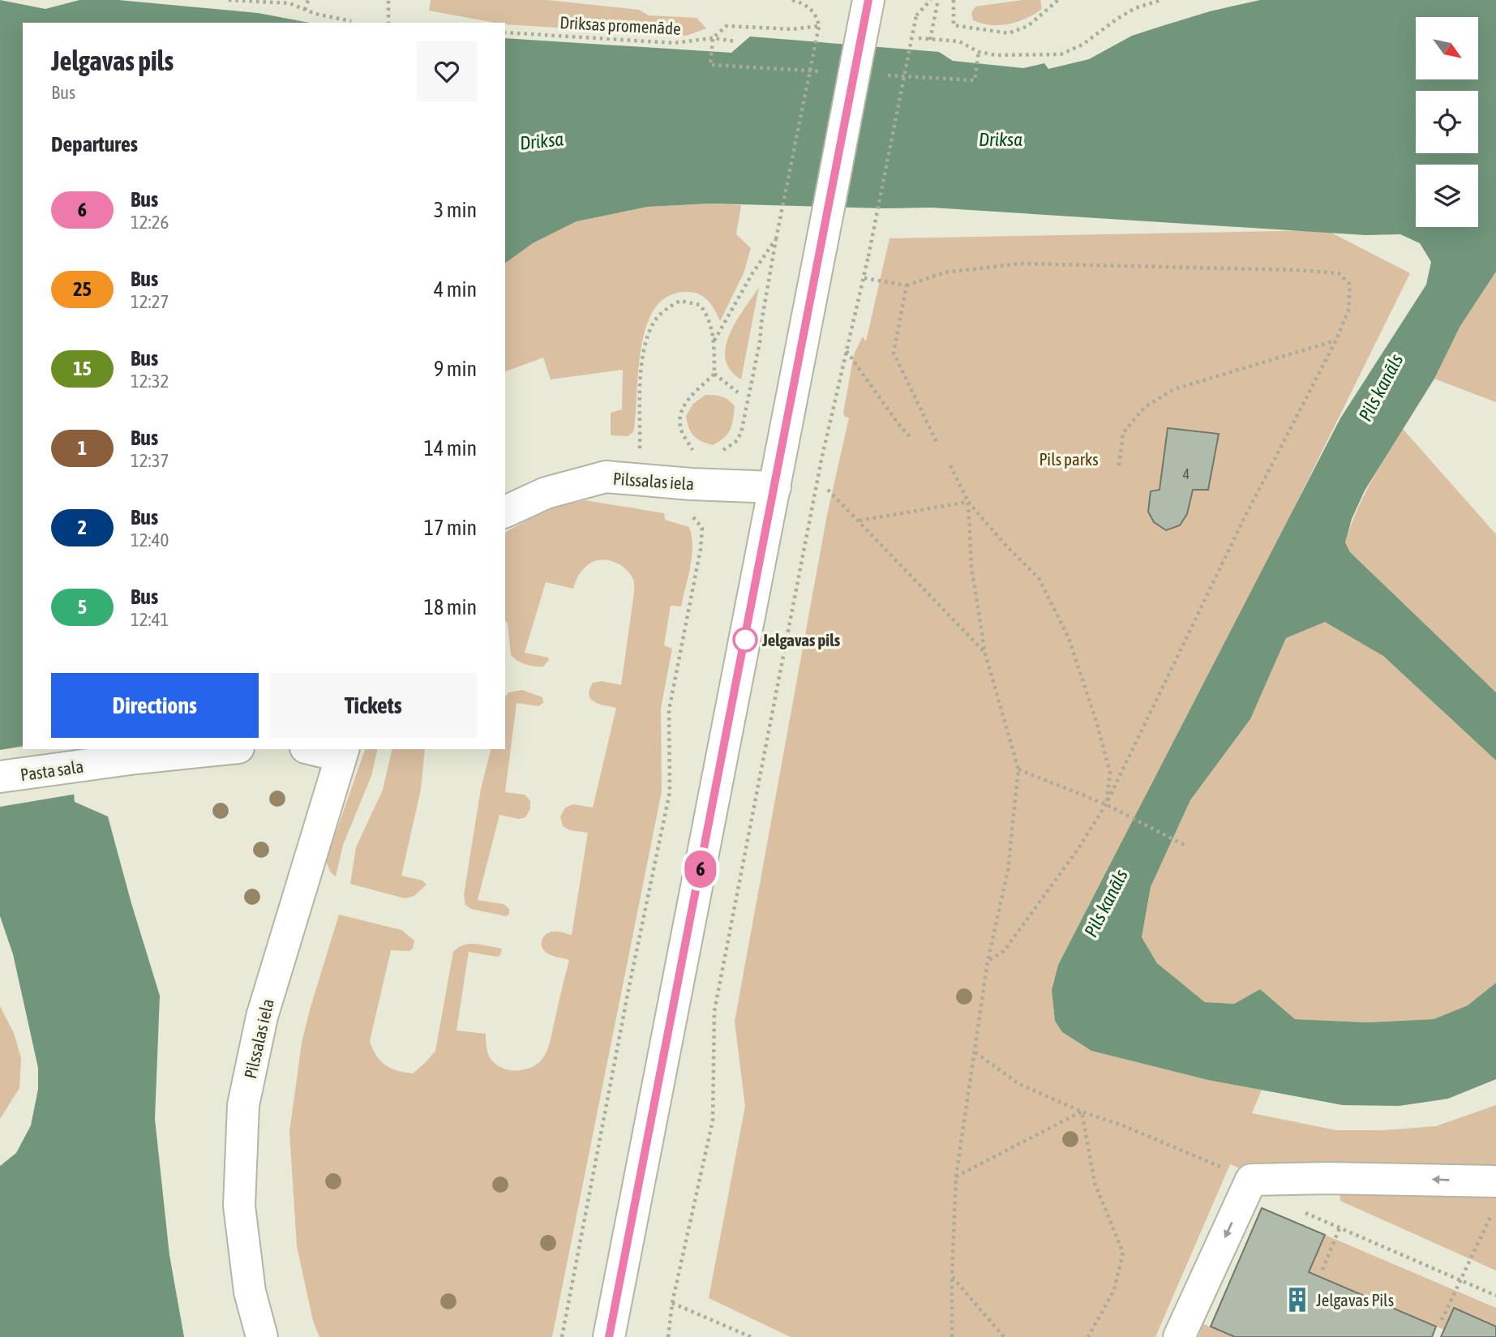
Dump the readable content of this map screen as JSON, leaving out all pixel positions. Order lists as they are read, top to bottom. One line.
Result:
{"streets":{"main road":["Pilssalas iela","Pasta sala"],"path":["Driksas promenāde"]},"water":["Driksa","Pils kanāls"],"parks":["Pils parks"],"places":{"other":["Jelgavas pils"],"building":["Jelgavas Pils"]},"lines":["bus line 6"],"house_numbers":["4"],"north":"bottom right","page":{"on_map":"6","heading":[["Jelgavas pils","Bus"],"Departures"],"list":[{"mark":"6","name":"Bus","note":"12:26","value":"3 min"},{"mark":"25","name":"Bus","note":"12:27","value":"4 min"},{"mark":"15","name":"Bus","note":"12:32","value":"9 min"},{"mark":"1","name":"Bus","note":"12:37","value":"14 min"},{"mark":"2","name":"Bus","note":"12:40","value":"17 min"},{"mark":"5","name":"Bus","note":"12:41","value":"18 min"}],"buttons":["Directions","Tickets"]}}
